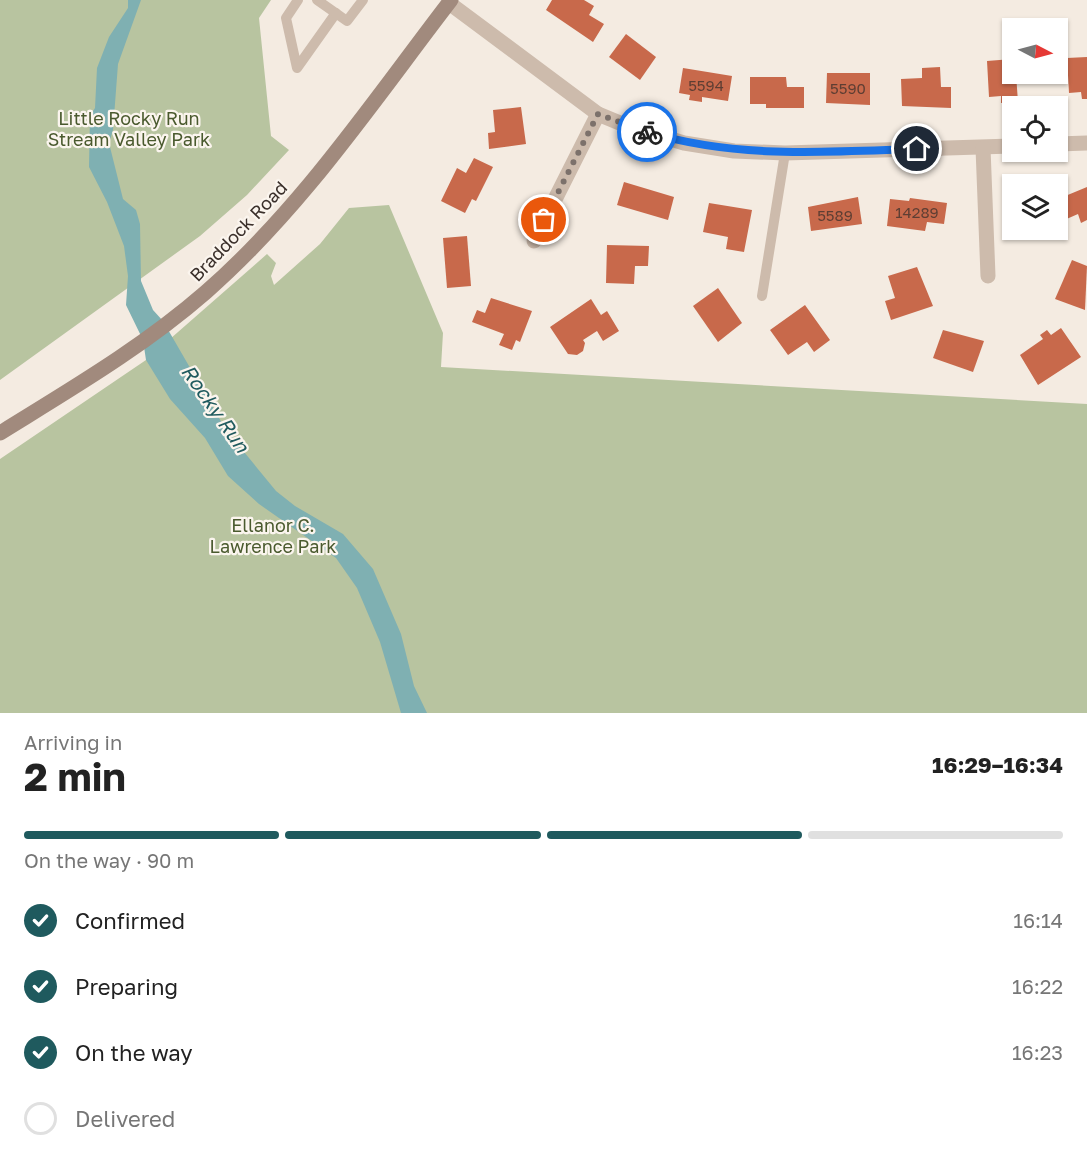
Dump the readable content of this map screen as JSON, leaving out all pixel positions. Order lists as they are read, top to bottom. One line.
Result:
{"streets":{"main road":["Braddock Road"]},"water":["Rocky Run"],"parks":["Little Rocky Run Stream Valley Park","Ellanor C. Lawrence Park"],"house_numbers":["5594","5590","14289","5589"],"north":"right","page":{"heading":["2 min","Arriving in","16:29–16:34"],"bar":"On the way · 90 m","list":[["Confirmed","16:14"],["Preparing","16:22"],["On the way","16:23"],"Delivered"]}}
